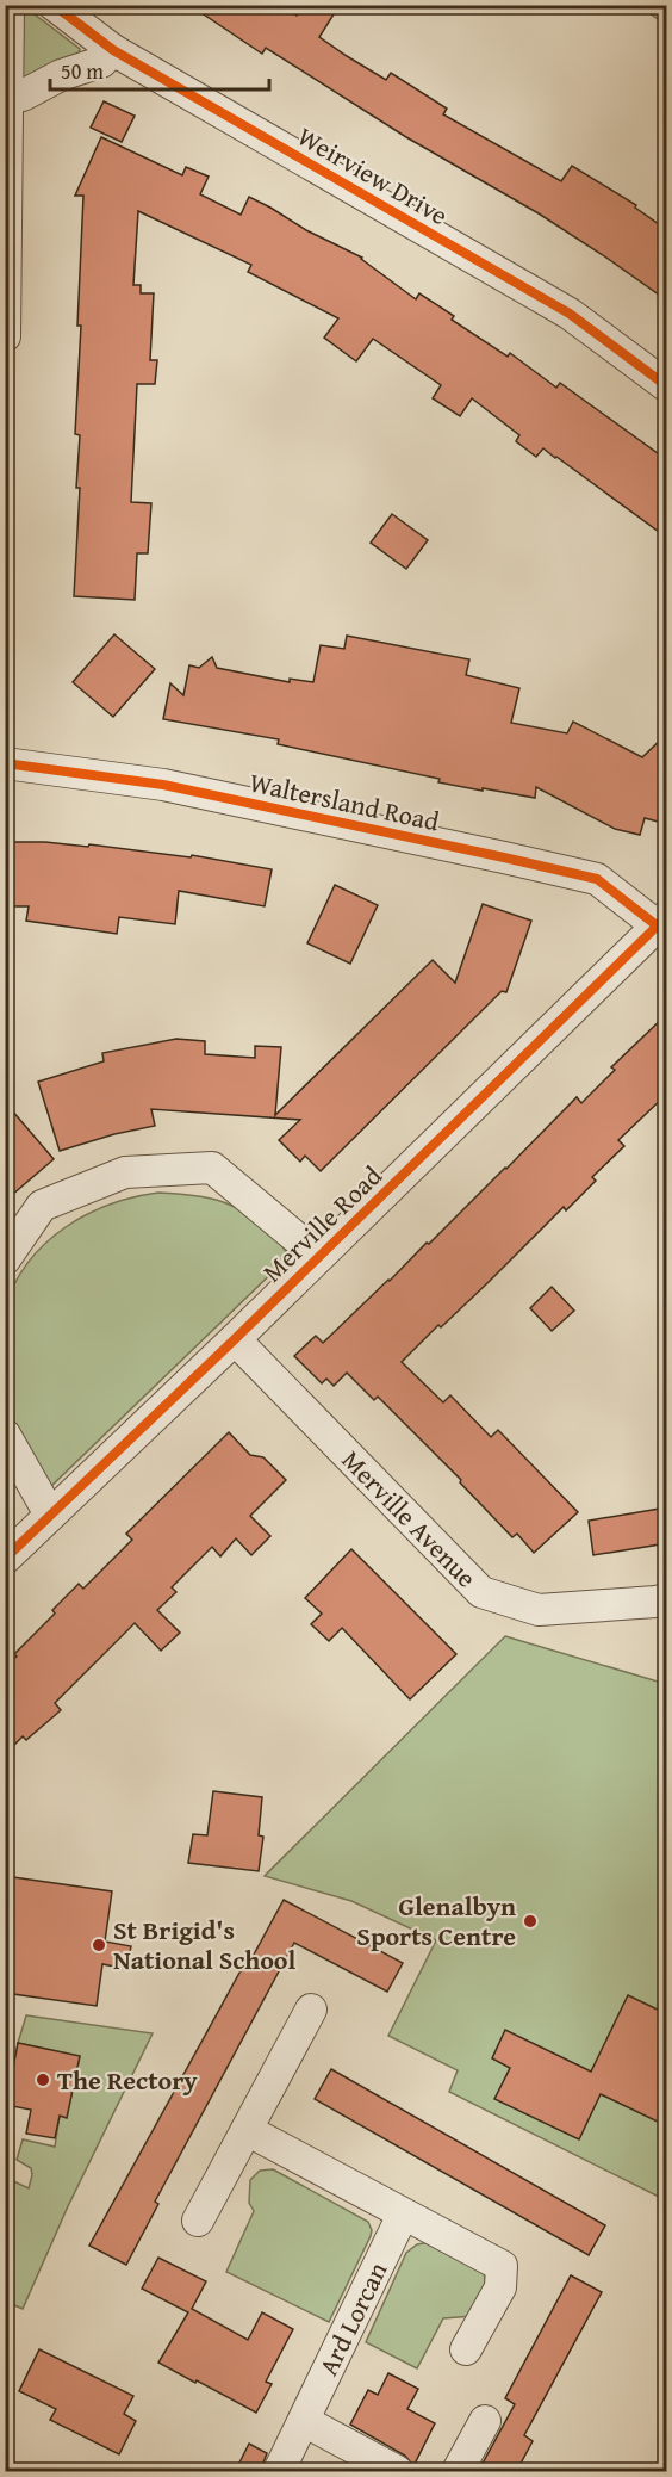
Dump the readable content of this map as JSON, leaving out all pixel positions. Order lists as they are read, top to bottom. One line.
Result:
{"streets":{"street":["Weirview Drive","Waltersland Road","Merville Road","Merville Avenue","Ard Lorcan"]},"crossings":[["Waltersland Road","Merville Road"],["Merville Road","Merville Avenue"]],"places":["Glenalbyn Sports Centre","St Brigid's National School","The Rectory"],"scale_bar":"50 m"}
